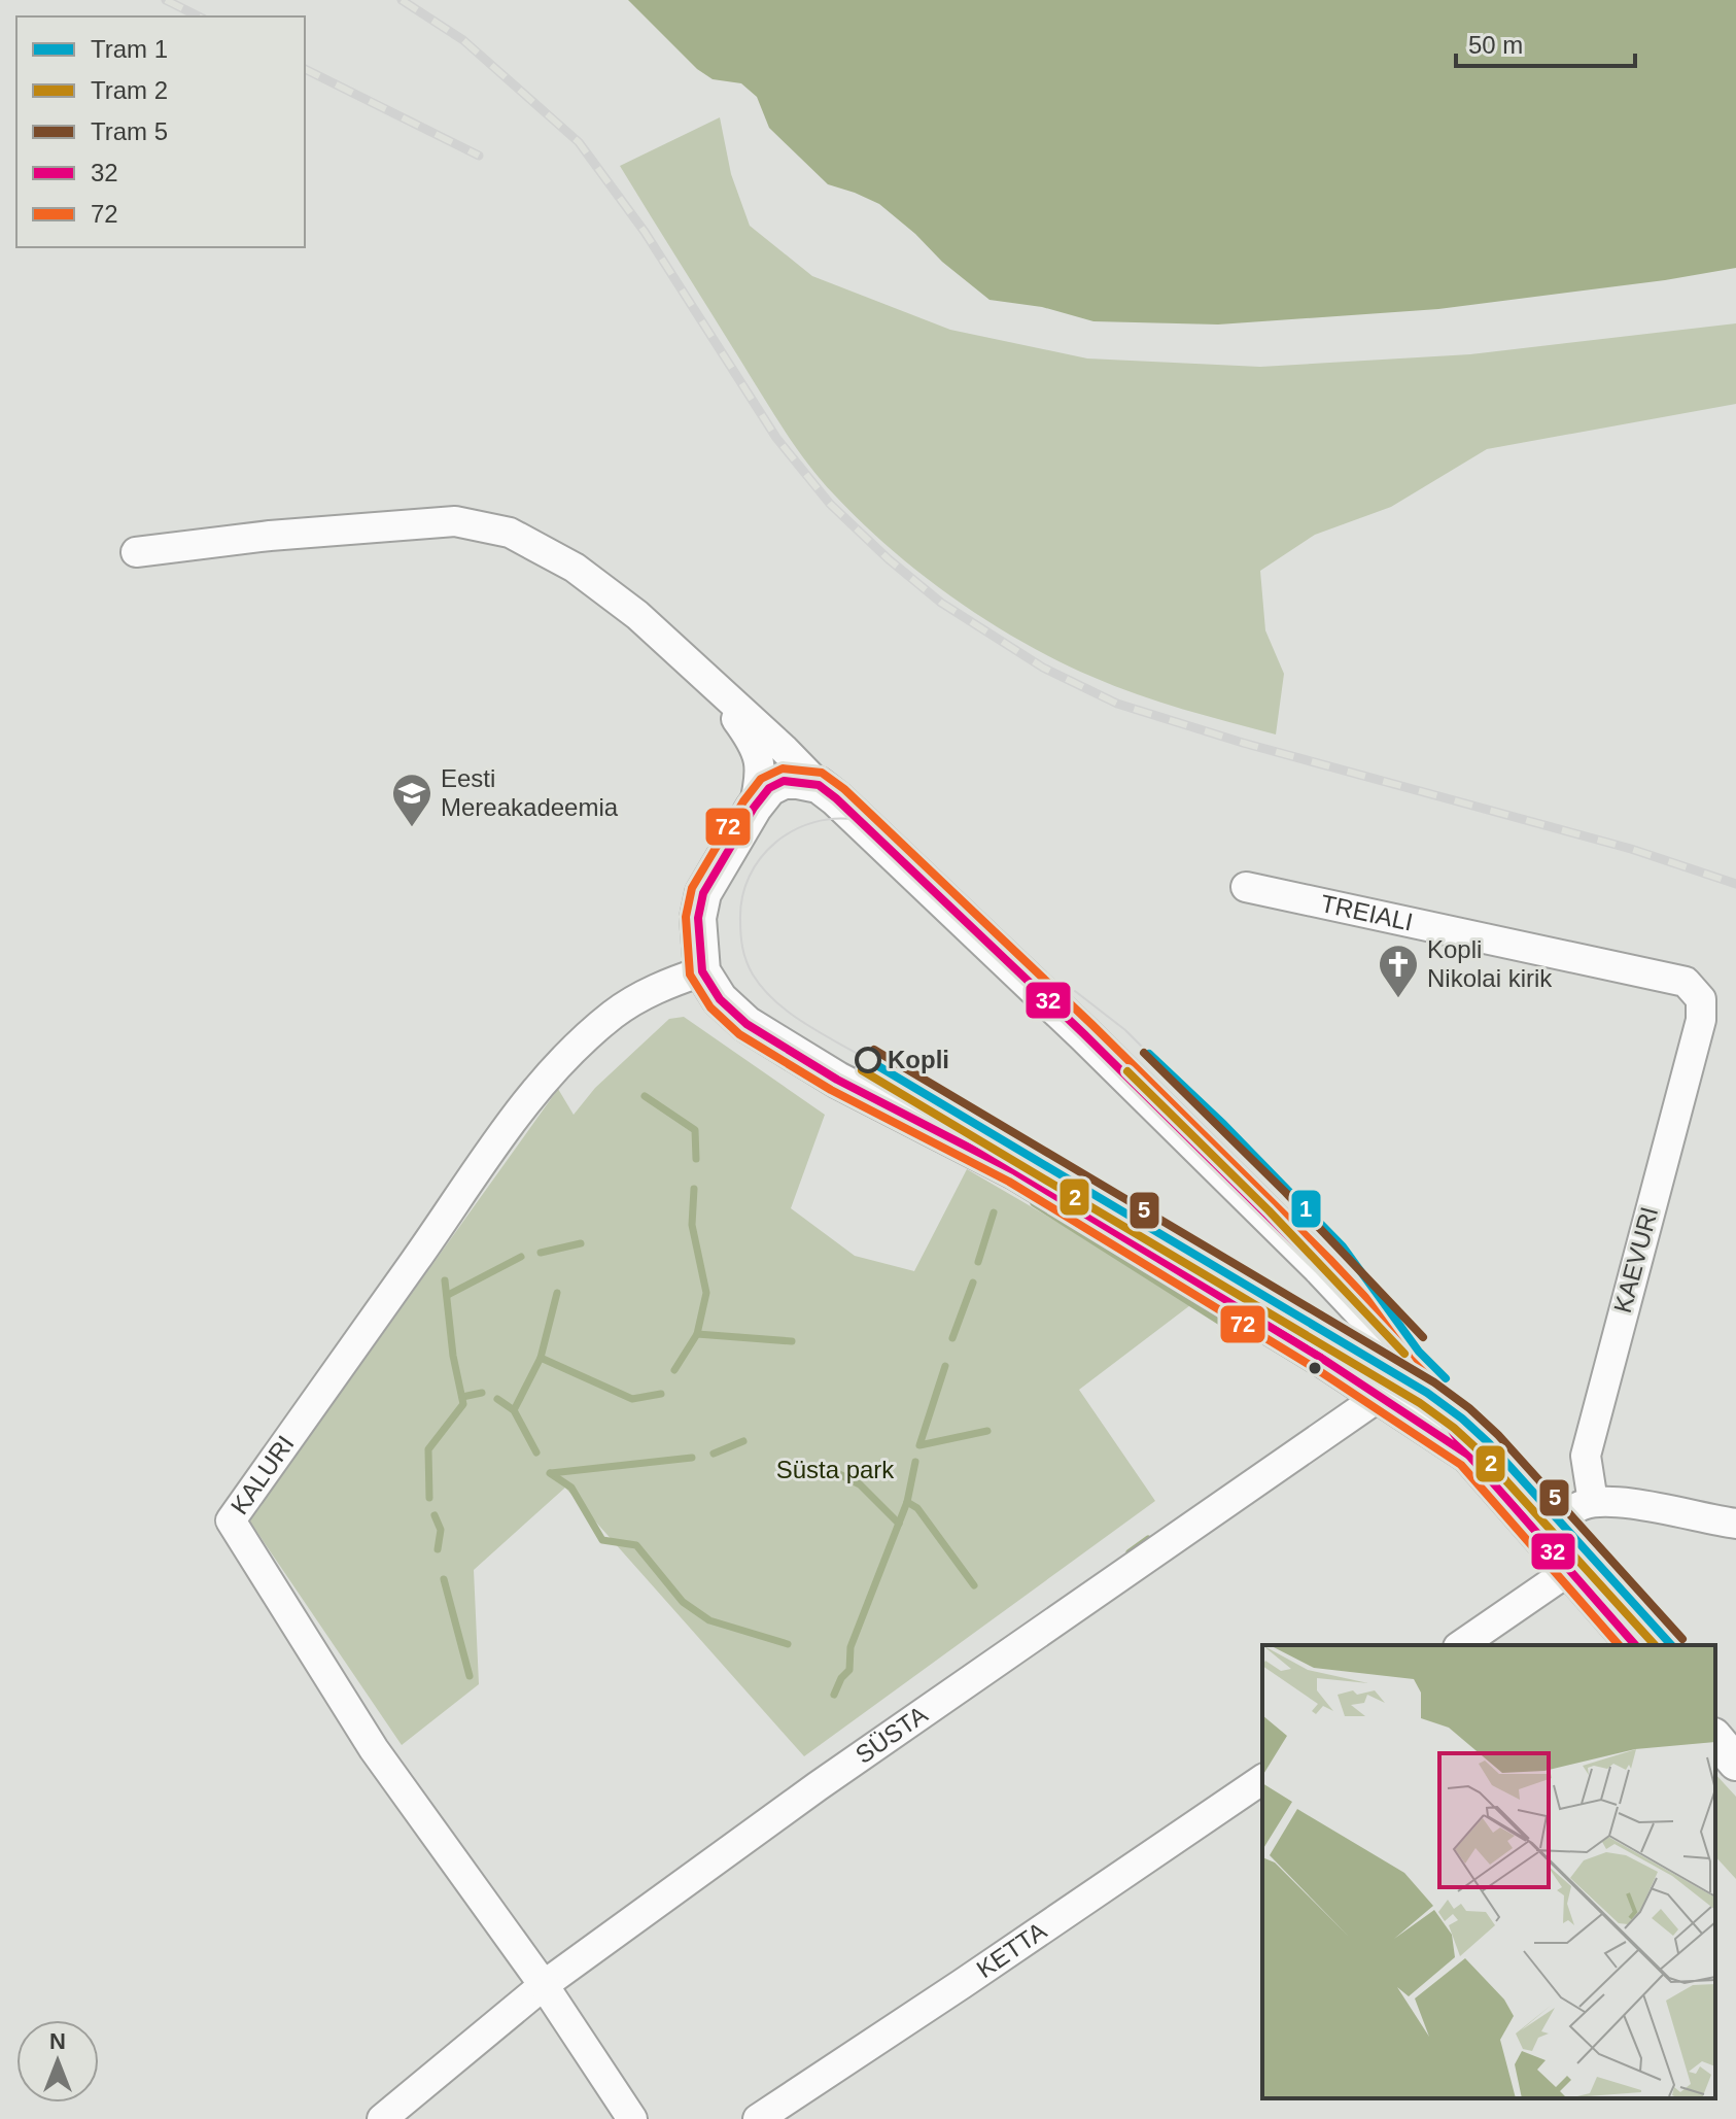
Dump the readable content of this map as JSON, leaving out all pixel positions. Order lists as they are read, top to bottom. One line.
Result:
{"streets":{"street":["TREIALI","KAEVURI","KALURI","SÜSTA","KETTA"]},"crossings":[["TREIALI","KAEVURI"],["KALURI","SÜSTA"]],"parks":["Süsta park"],"places":{"school or university":["Eesti Mereakadeemia"],"church":["Kopli Nikolai kirik"],"other":["Kopli"]},"lines":["transit line 72","transit line 32","tram line 5","tram line 1","tram line 2"],"legend":["Tram 1","Tram 2","Tram 5","32","72"],"scale_bar":"50 m","north":"top"}
